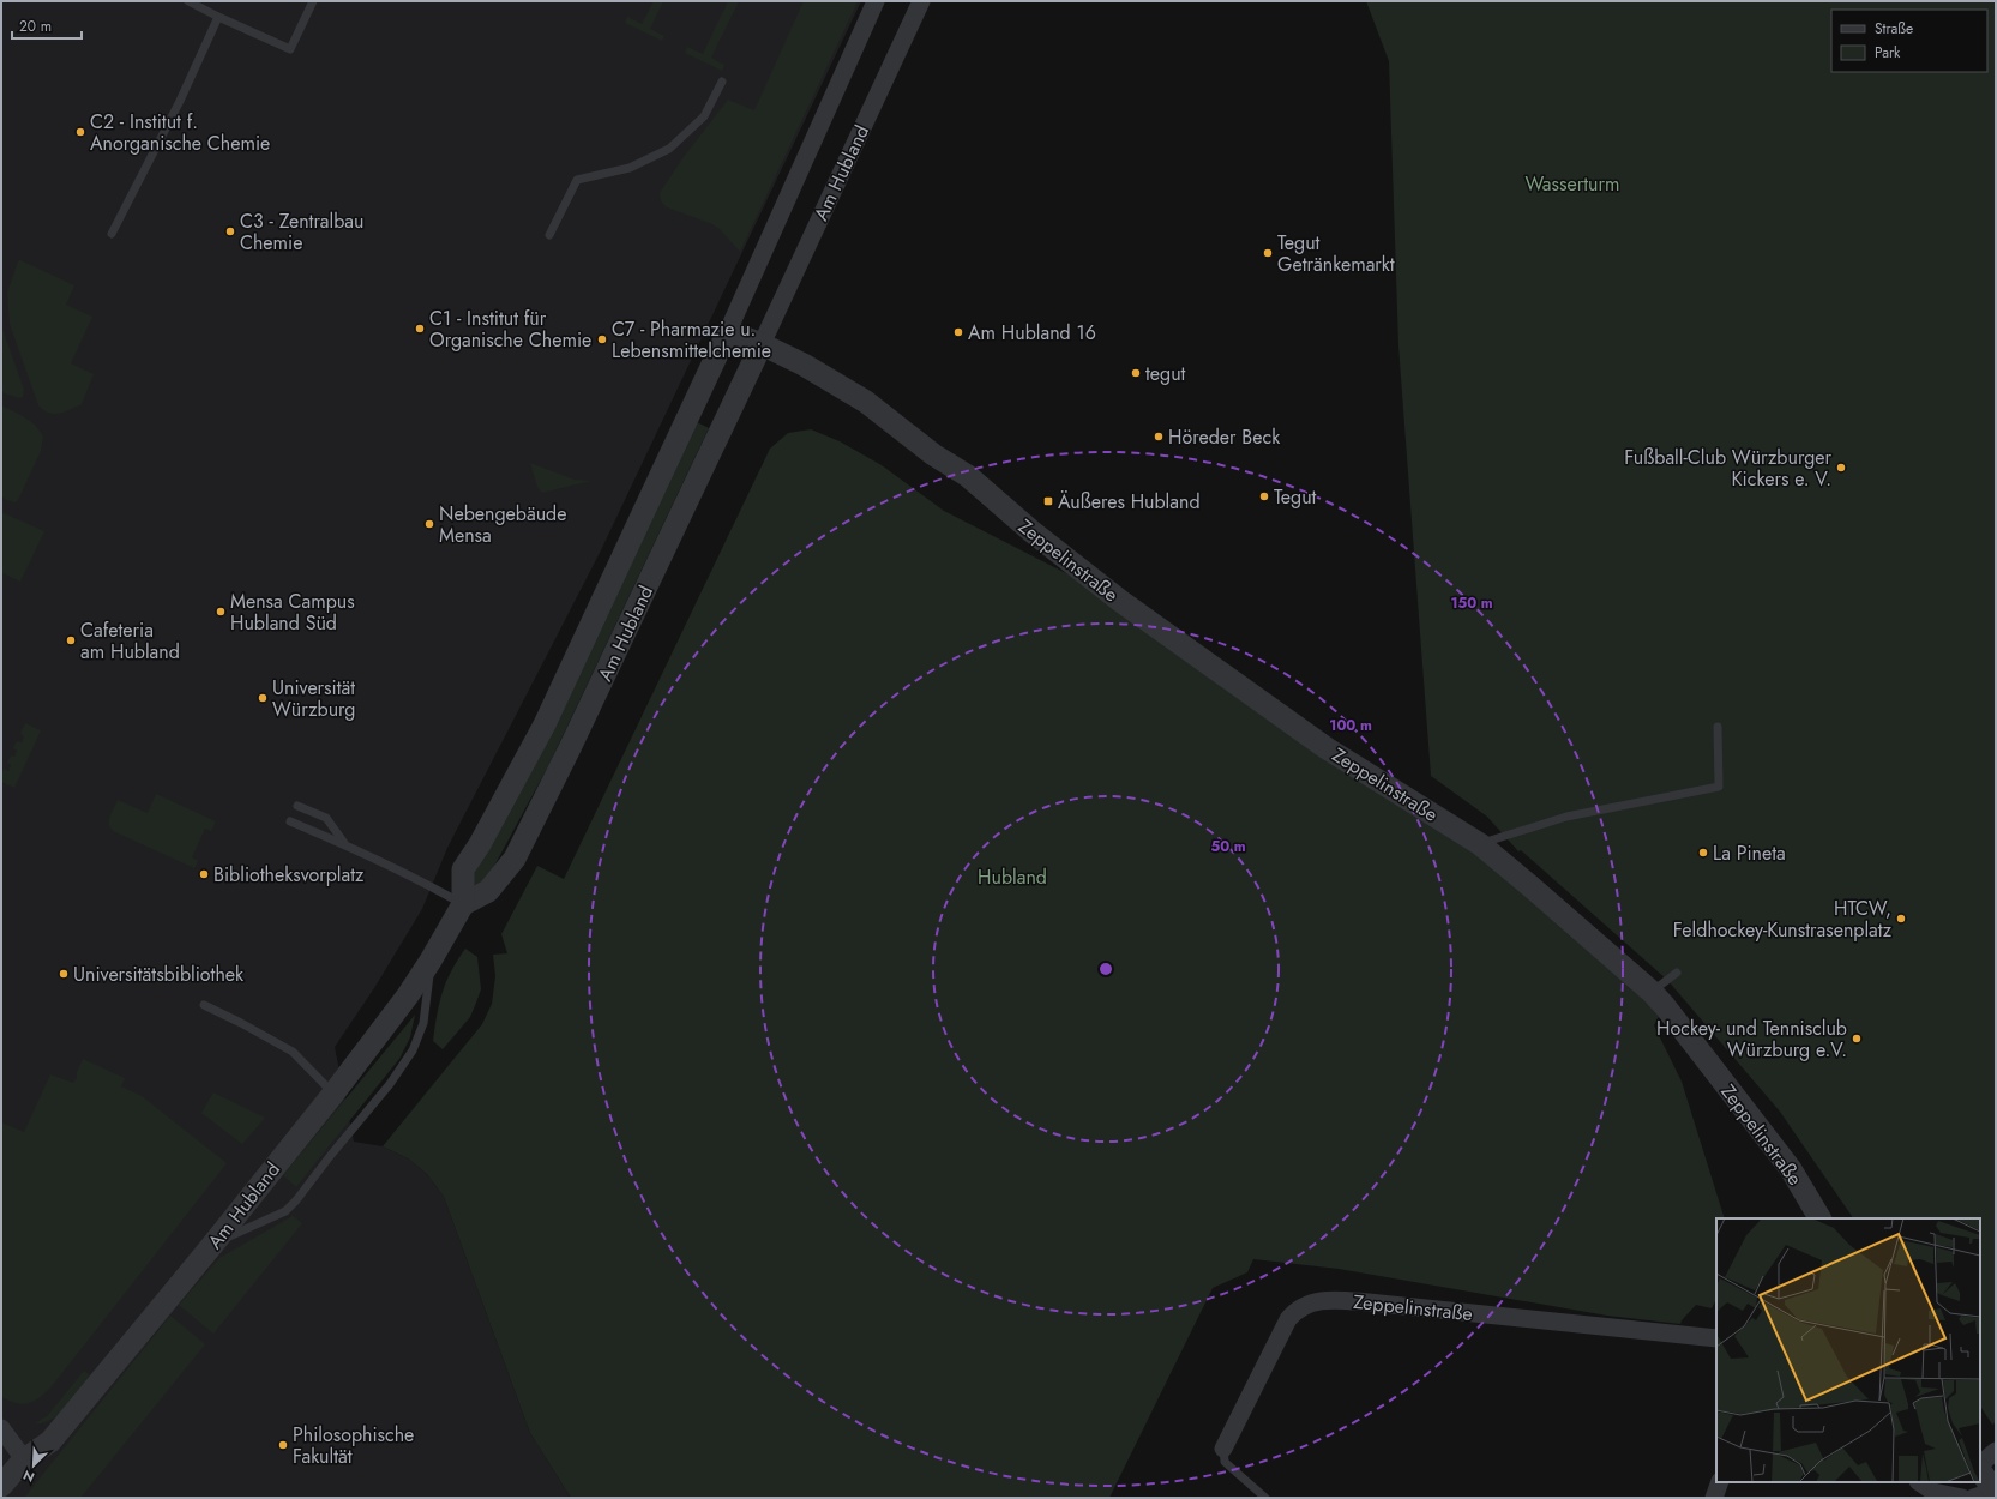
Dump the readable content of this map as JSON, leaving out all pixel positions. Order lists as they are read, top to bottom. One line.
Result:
{"streets":{"street":["Am Hubland","Zeppelinstraße"]},"crossings":[["Am Hubland","Zeppelinstraße"]],"parks":["Wasserturm","Hubland"],"places":{"other":["C2 - Institut f. Anorganische Chemie","C3 - Zentralbau Chemie","Tegut Getränkemarkt","C1 - Institut für Organische Chemie","Am Hubland 16","C7 - Pharmazie u. Lebensmittelchemie","tegut","Höreder Beck","Fußball-Club Würzburger Kickers e. V.","Tegut","Nebengebäude Mensa","Mensa Campus Hubland Süd","Cafeteria am Hubland","Universität Würzburg","La Pineta","Bibliotheksvorplatz","HTCW, Feldhockey-Kunstrasenplatz","Universitätsbibliothek","Hockey- und Tennisclub Würzburg e.V.","Philosophische Fakultät"],"transit":["Äußeres Hubland"]},"legend":["Straße","Park"],"scale_bar":"20 m","north":"bottom left","rings":["150 m","100 m","50 m"]}
